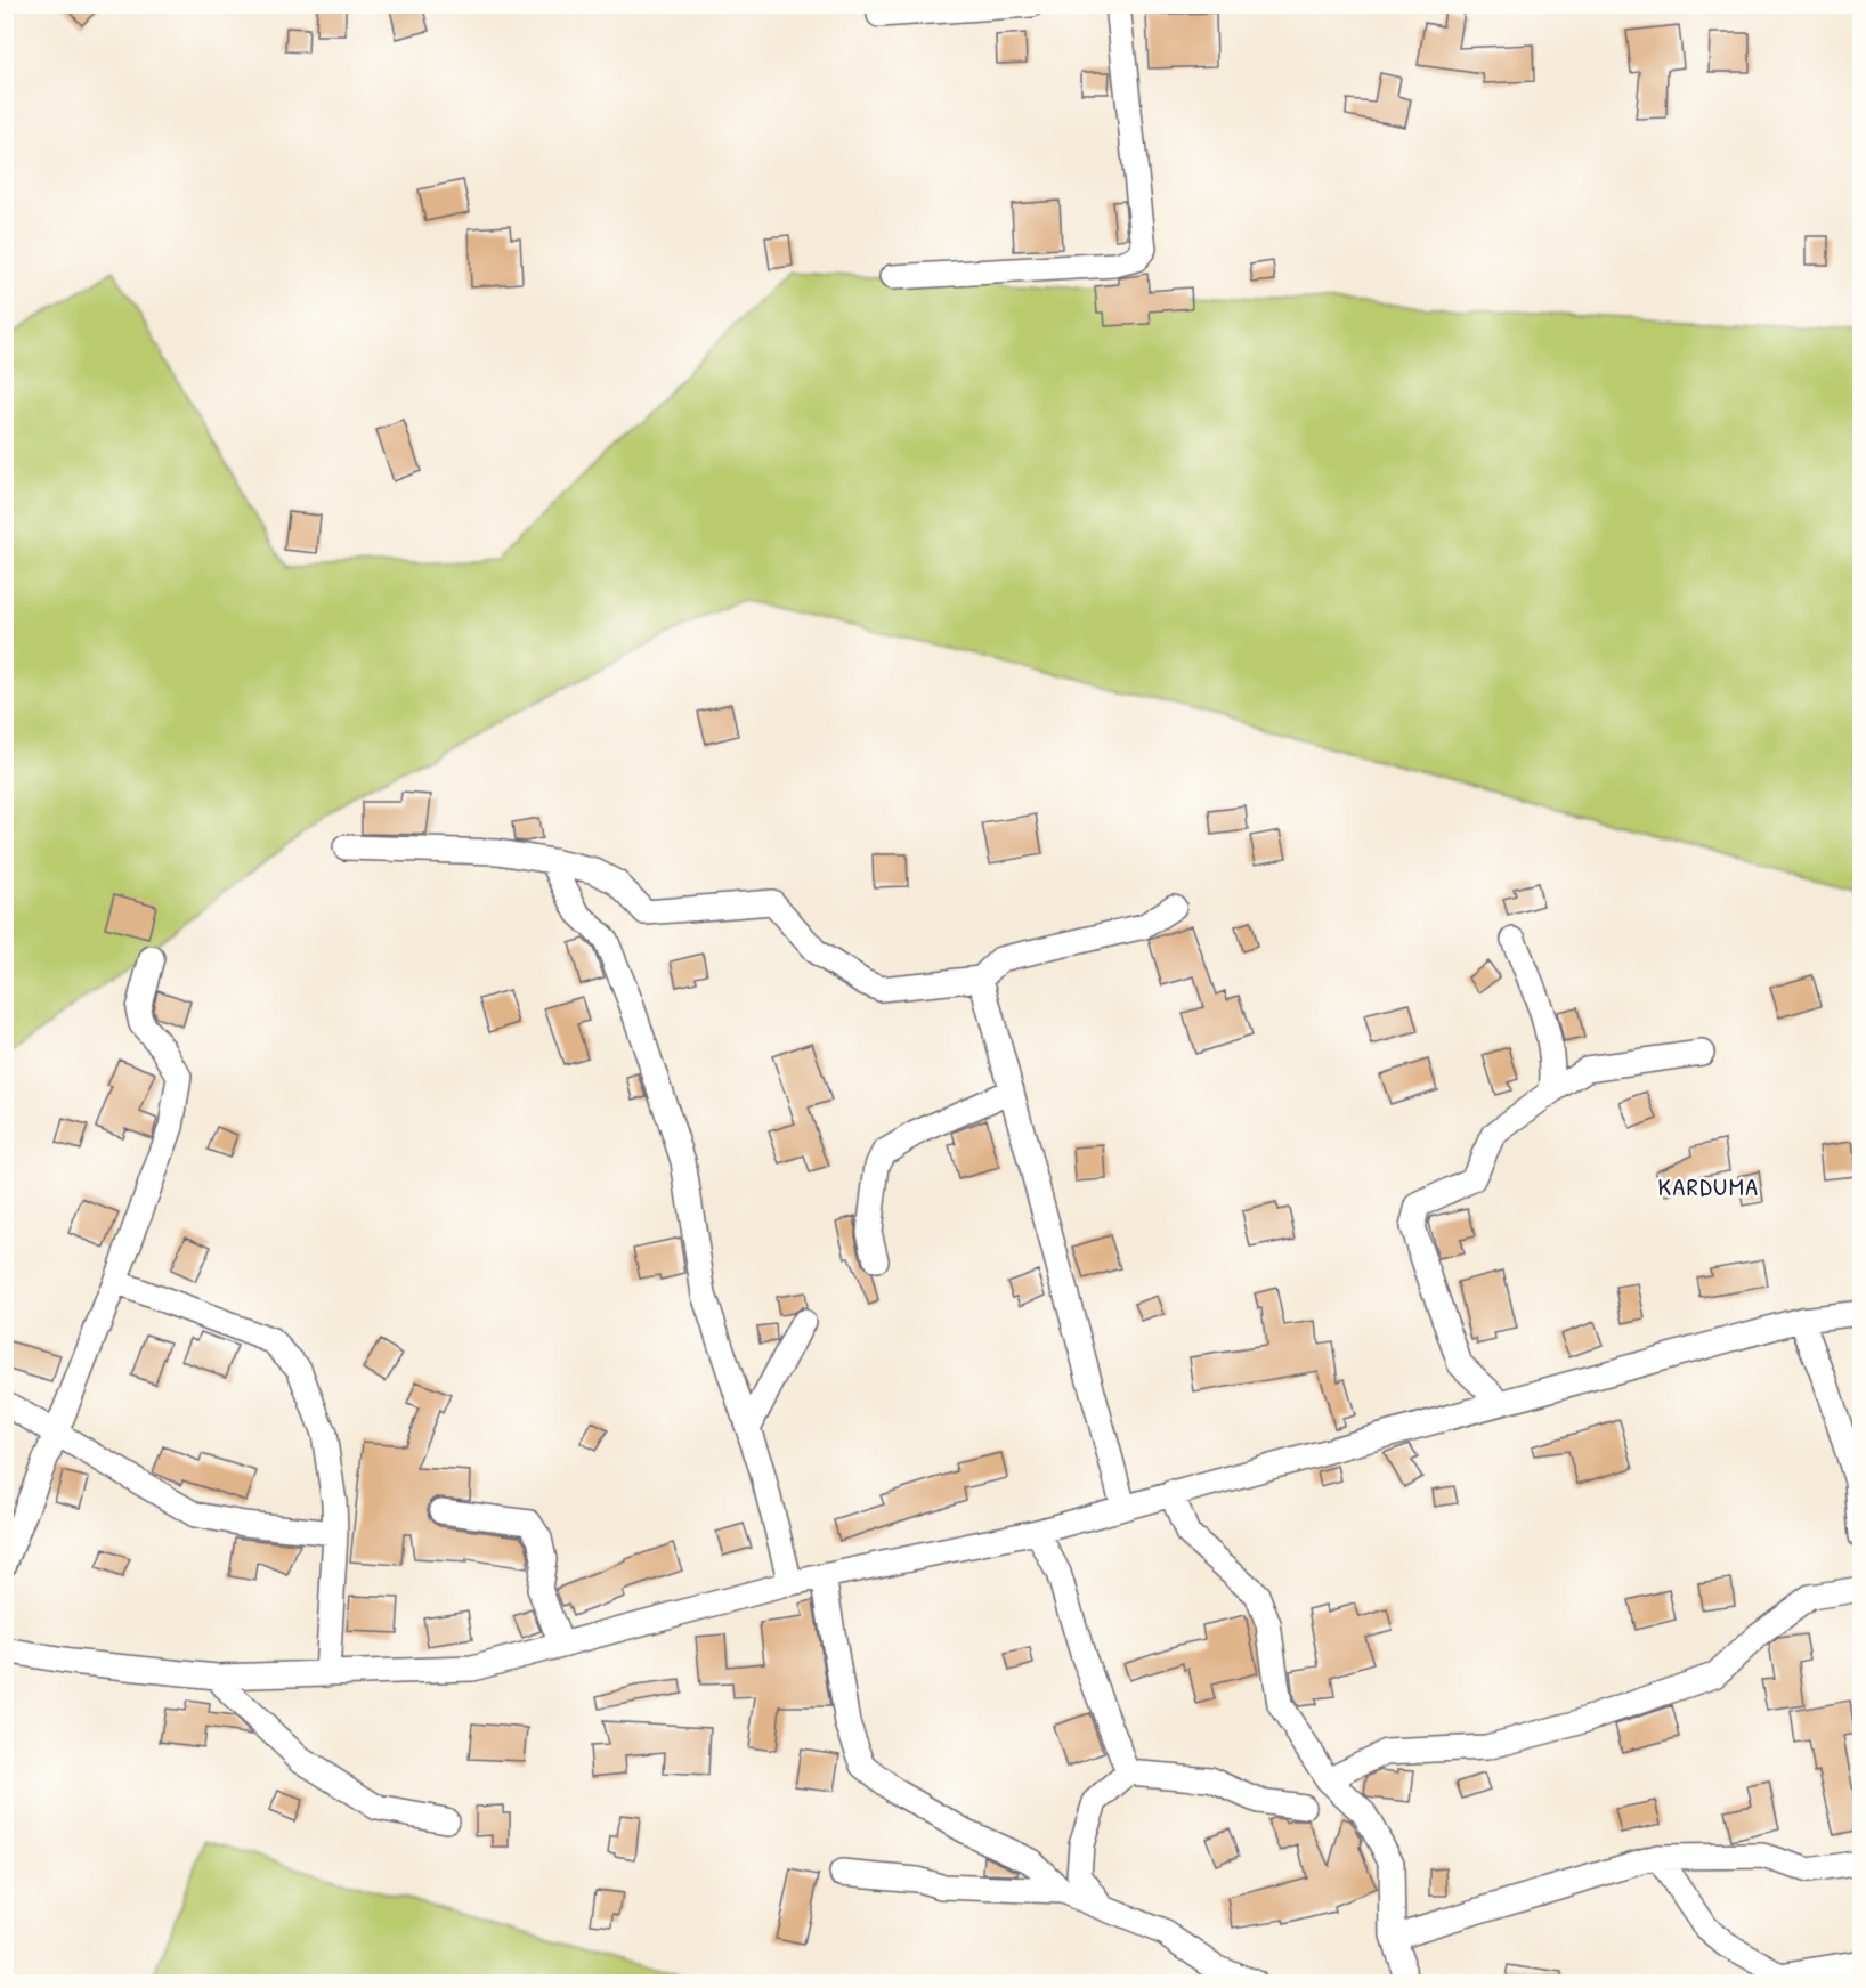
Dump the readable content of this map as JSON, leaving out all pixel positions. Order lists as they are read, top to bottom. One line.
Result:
{"districts":["KARDUMA"]}
